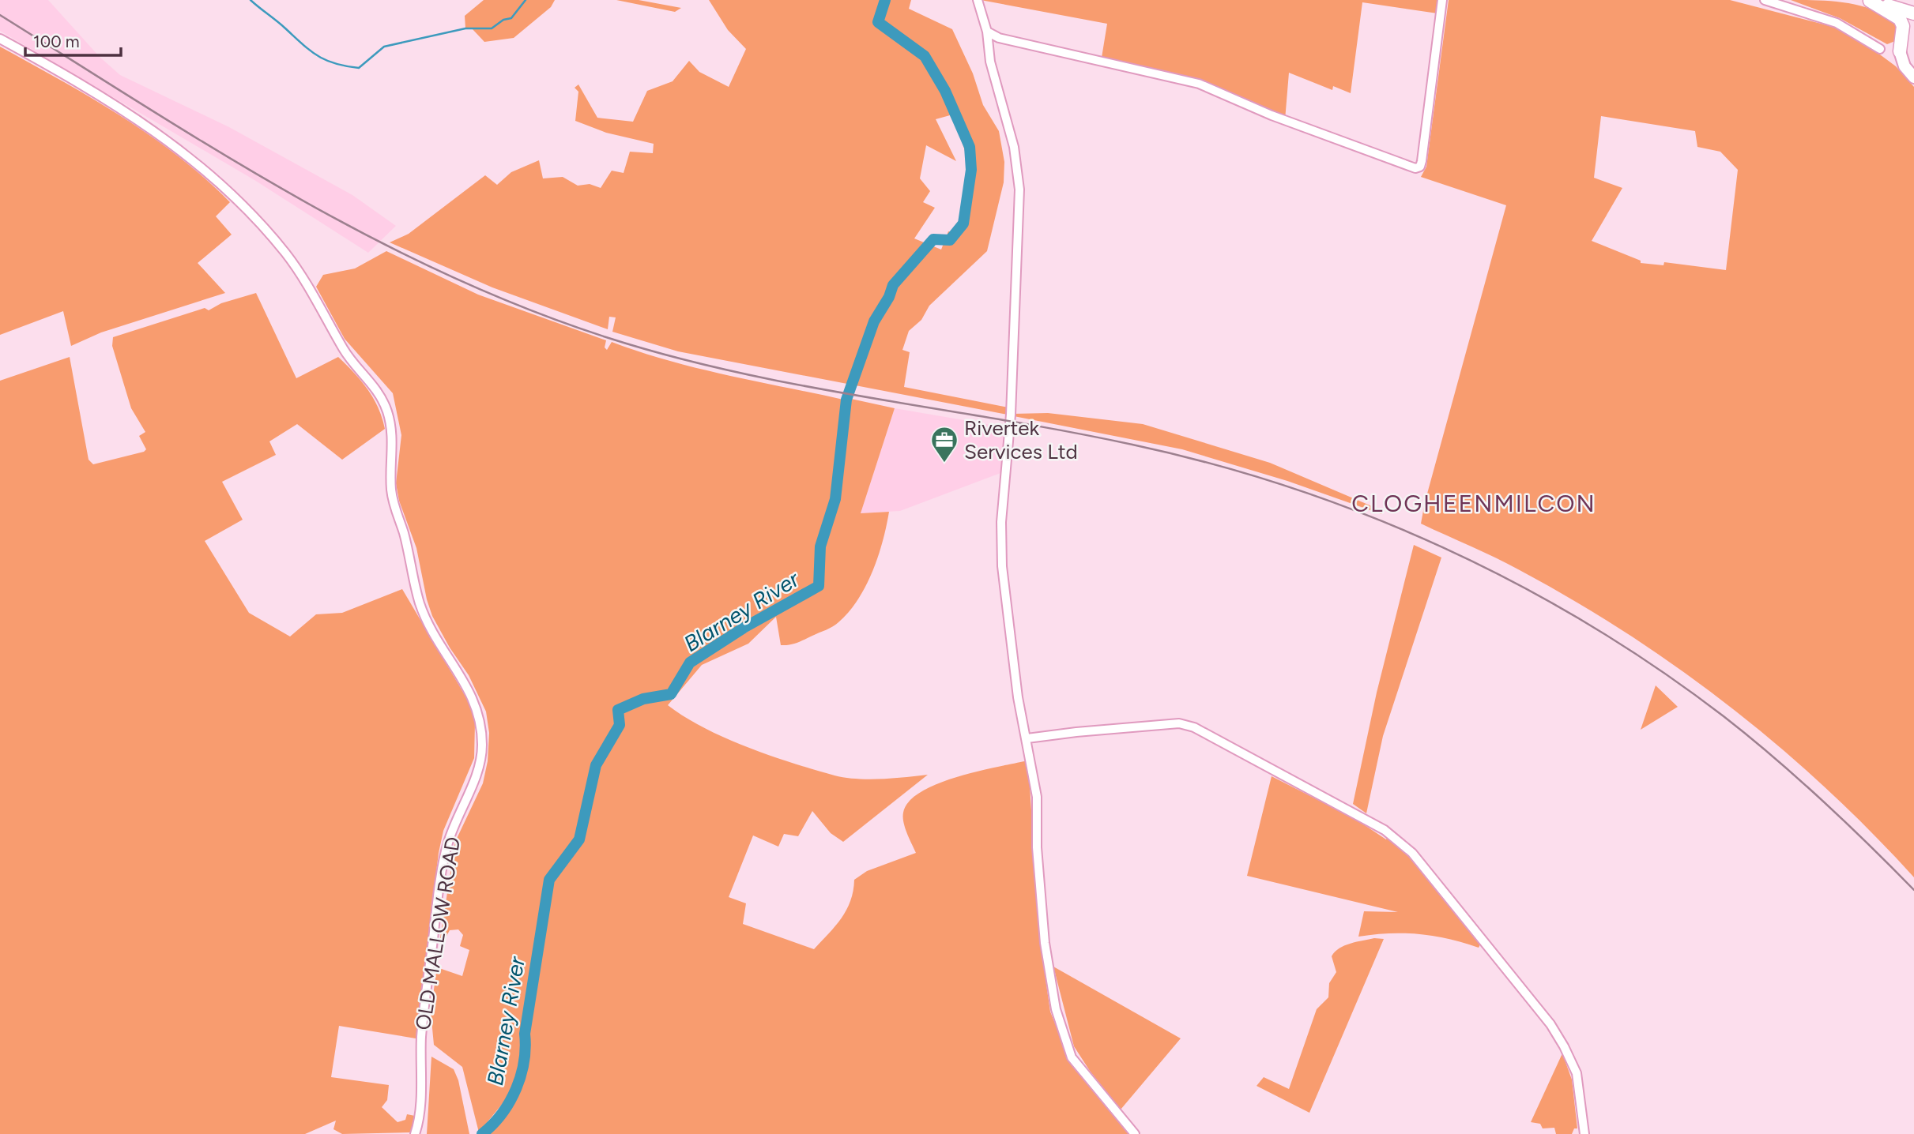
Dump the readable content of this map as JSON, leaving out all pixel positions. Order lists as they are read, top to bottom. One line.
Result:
{"streets":{"street":["OLD MALLOW ROAD"]},"districts":["CLOGHEENMILCON"],"water":["Blarney River"],"places":{"office":["Rivertek Services Ltd"]},"scale_bar":"100 m"}
